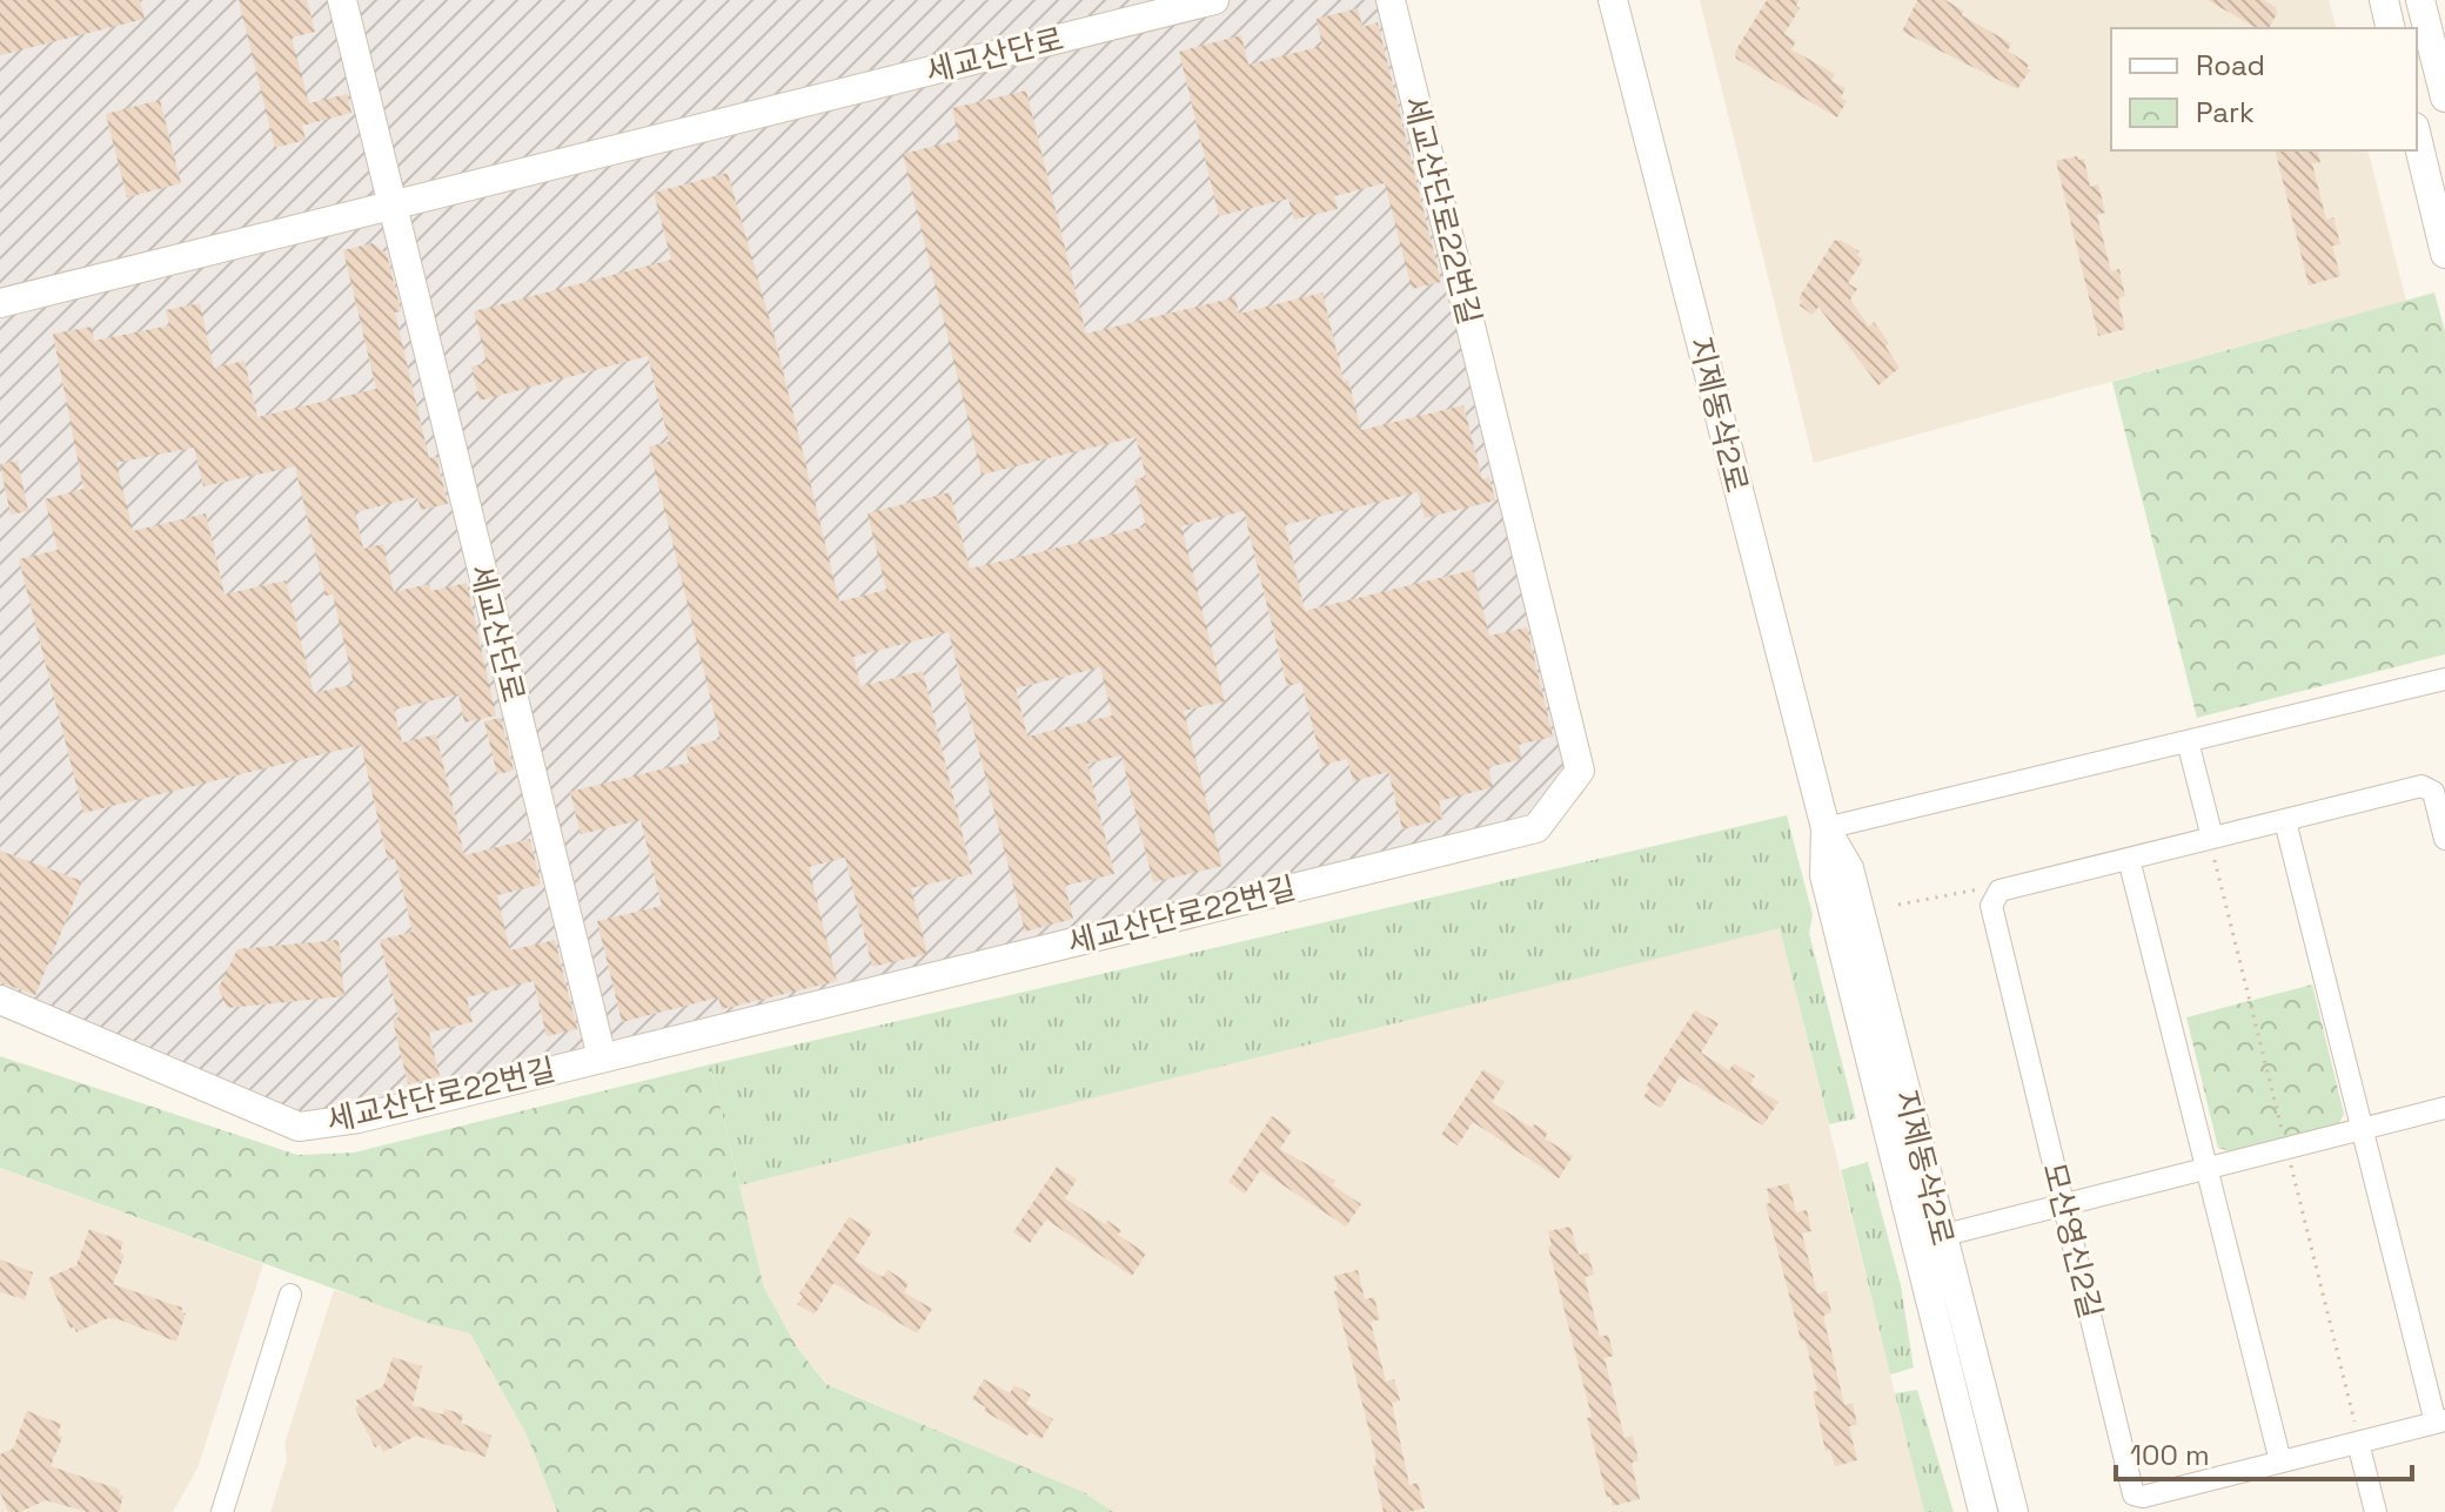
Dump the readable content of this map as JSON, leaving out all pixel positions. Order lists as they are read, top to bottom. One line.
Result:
{"streets":{"street":["세교산단로","세교산단로22번길","지제동삭2로","모산영신2길"]},"crossings":[["세교산단로","세교산단로22번길"]],"legend":["Road","Park"],"scale_bar":"100 m"}
